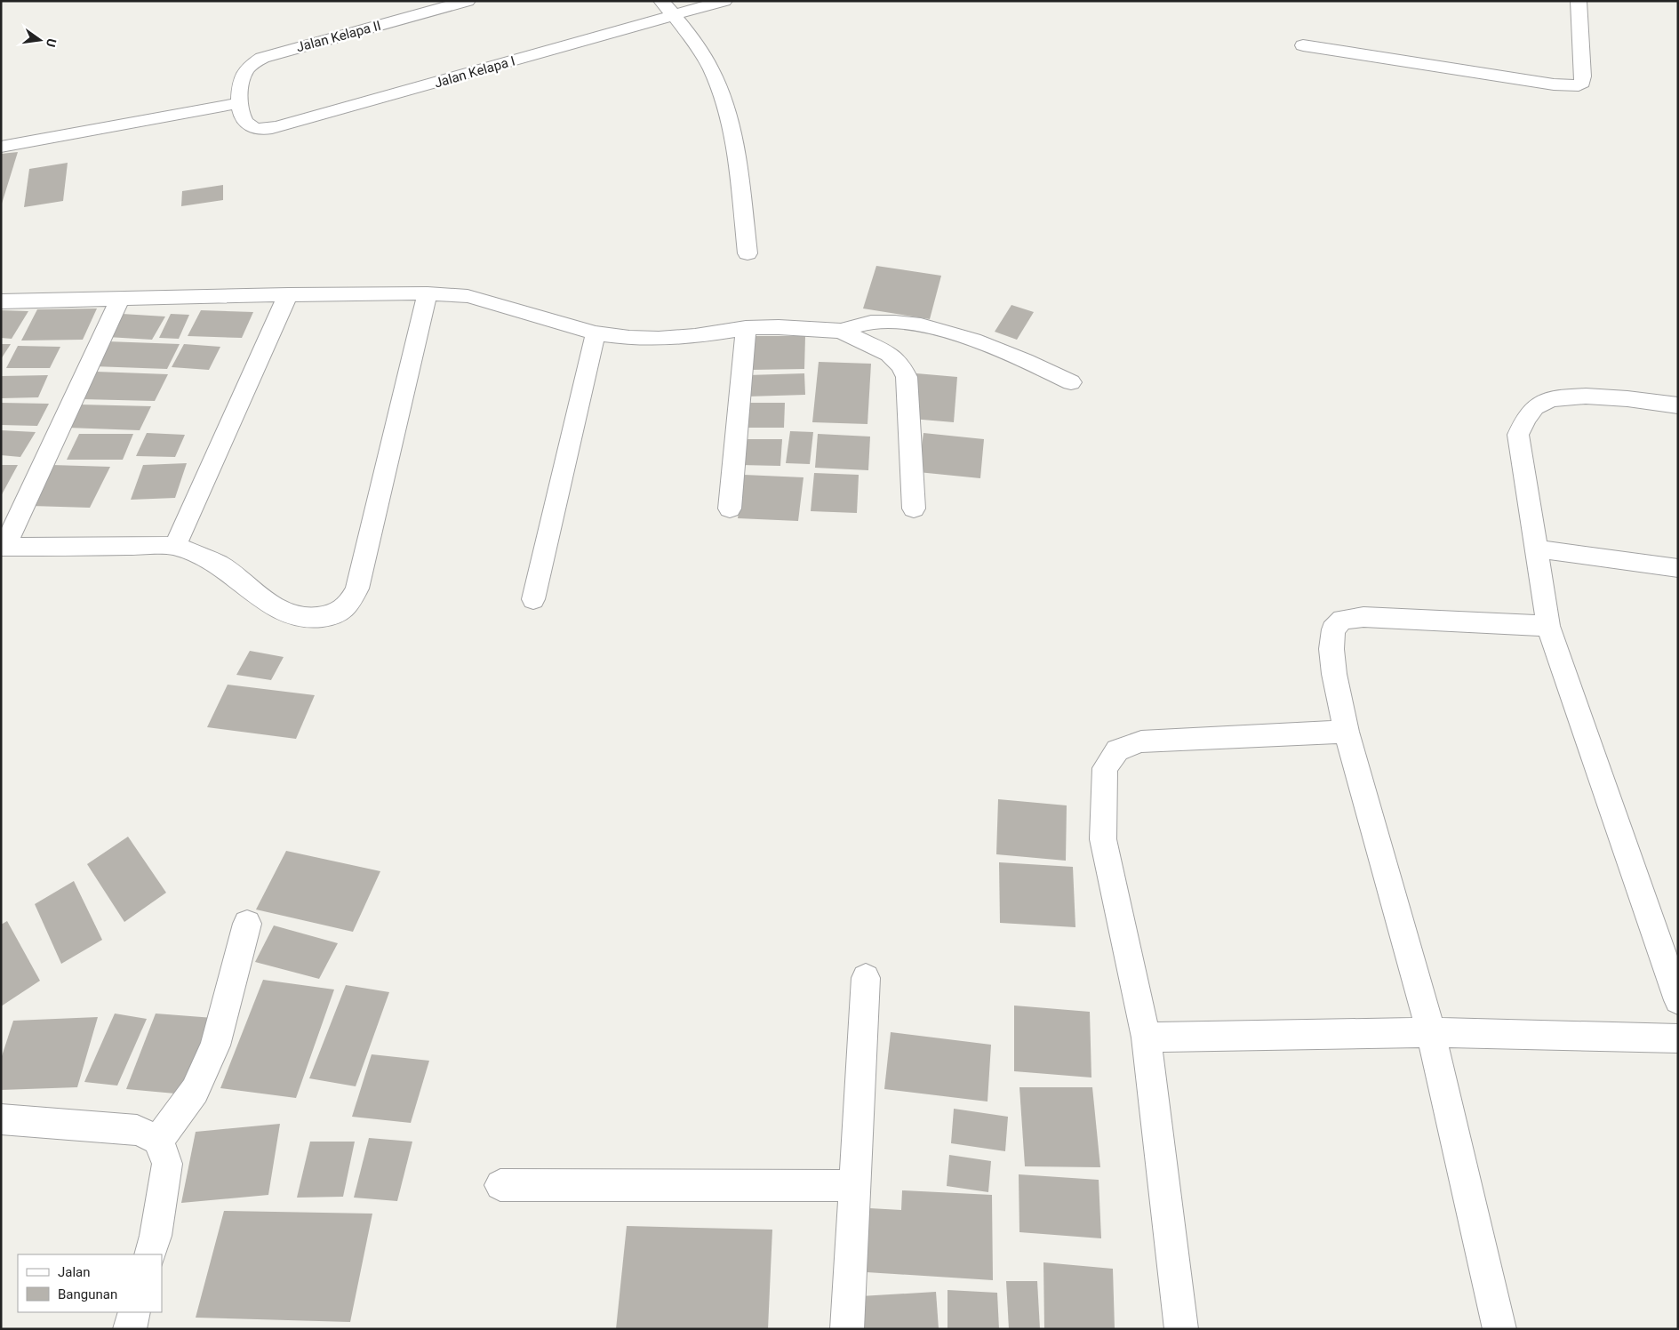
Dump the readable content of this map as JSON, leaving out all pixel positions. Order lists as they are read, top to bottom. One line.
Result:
{"streets":{"street":["Jalan Kelapa II","Jalan Kelapa I"]},"crossings":[["Jalan Kelapa II","Jalan Kelapa I"]],"legend":["Jalan","Bangunan"],"north":"right"}
